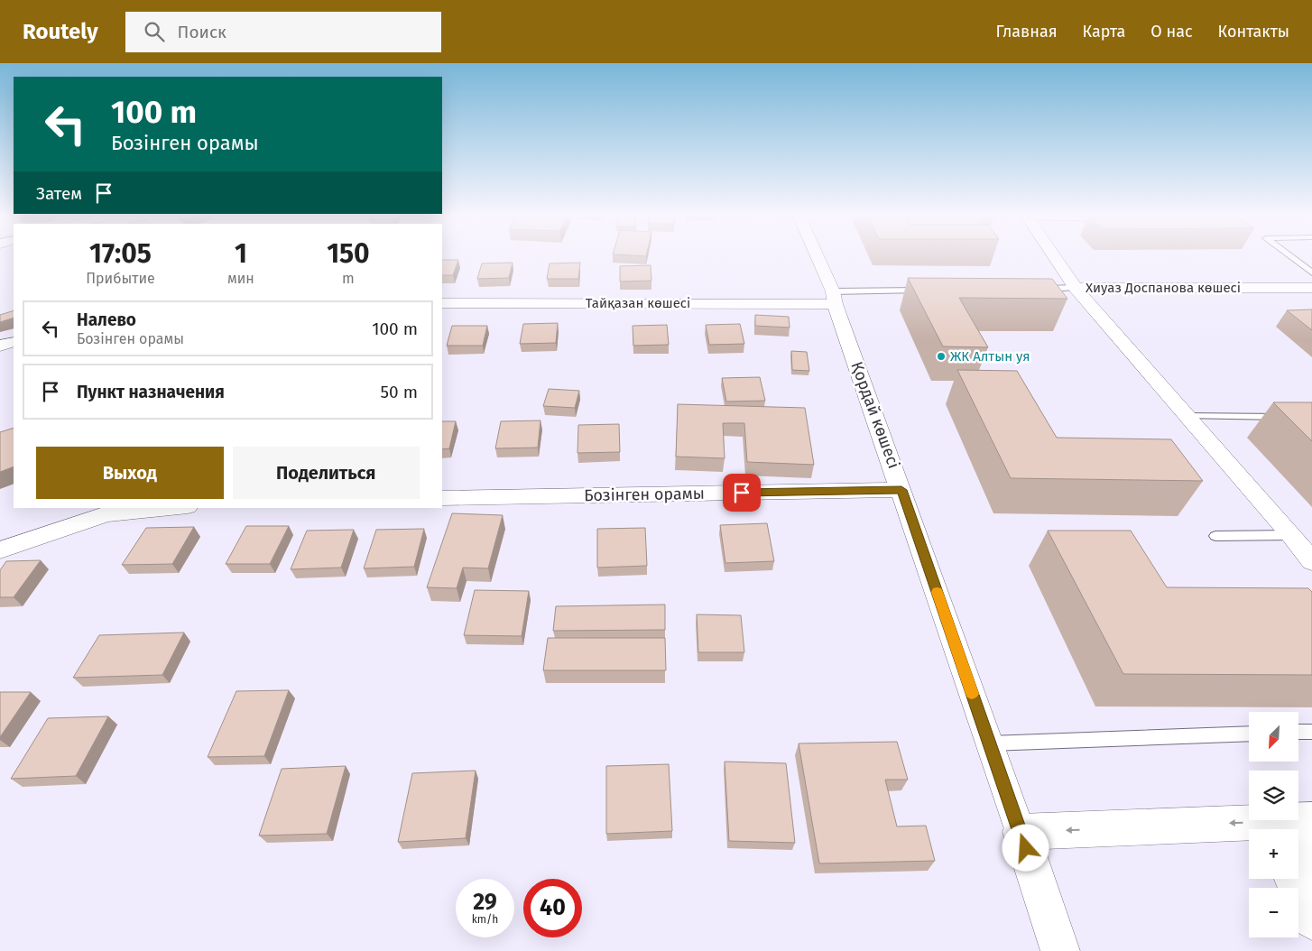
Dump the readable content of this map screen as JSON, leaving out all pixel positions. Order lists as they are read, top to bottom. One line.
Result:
{"streets":{"street":["Хиуаз Доспанова көшесі","Тайқазан көшесі","Қордай көшесі","Бозінген орамы"]},"crossings":[["Тайқазан көшесі","Қордай көшесі"],["Қордай көшесі","Бозінген орамы"]],"places":["ЖК Алтын уя"],"north":"bottom left","page":{"header":"Routely","search":"Поиск","nav":["Главная","Карта","О нас","Контакты"],"turn":["100 m","Бозінген орамы"],"then":"Затем","eta":["17:05","Прибытие","1","мин","150","m"],"list":[{"name":"Налево","note":"Бозінген орамы","value":"100 m"},{"name":"Пункт назначения","value":"50 m"}],"buttons":["Выход","Поделиться"],"map_buttons":["+","−"],"speed":"29 km/h","limit":"40"}}
